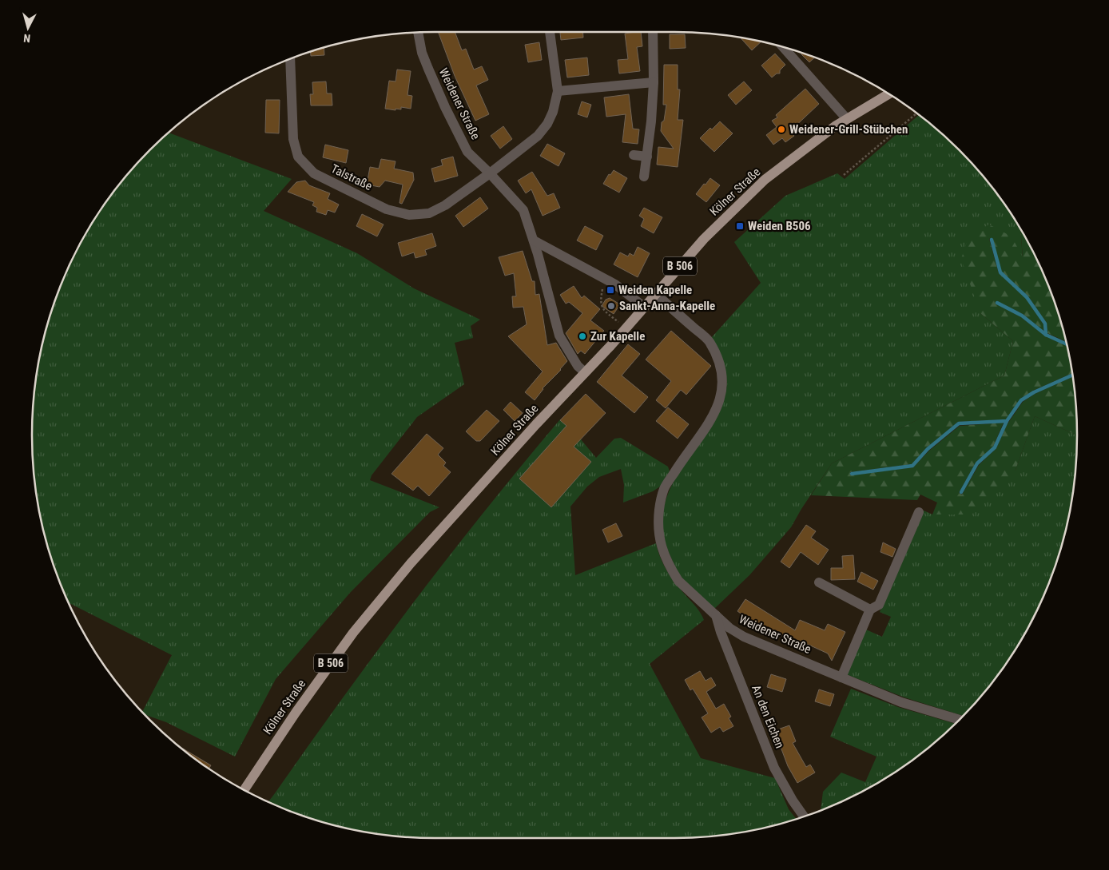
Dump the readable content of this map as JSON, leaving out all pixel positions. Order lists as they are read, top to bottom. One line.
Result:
{"streets":{"main road":["Kölner Straße","B 506"],"street":["Weidener Straße","Talstraße","An den Eichen"]},"crossings":[["Weidener Straße","Talstraße"],["Weidener Straße","Kölner Straße"],["Weidener Straße","An den Eichen"]],"places":{"other":["Weidener-Grill-Stübchen","Sankt-Anna-Kapelle","Zur Kapelle"],"transit":["Weiden B506","Weiden Kapelle"]},"north":"bottom"}
